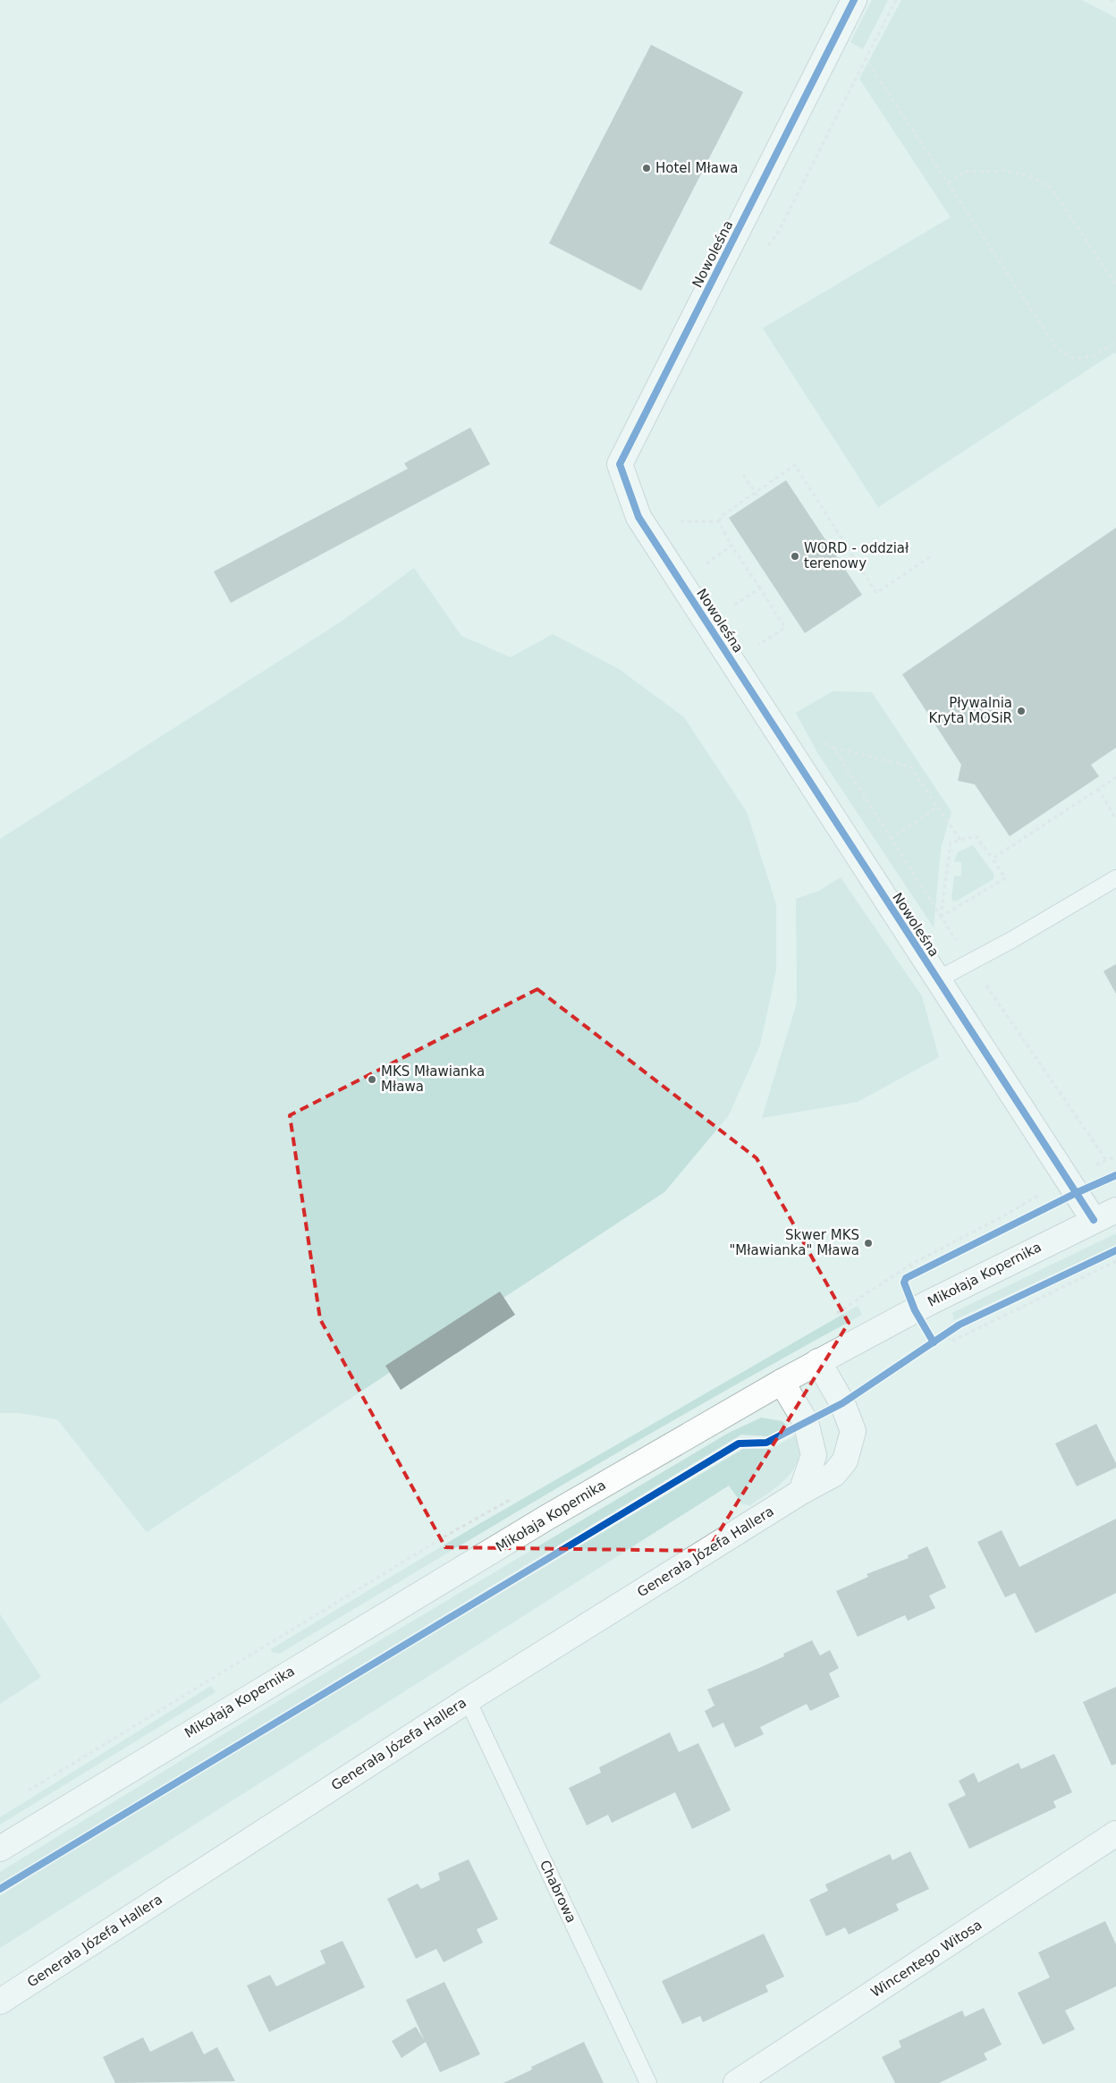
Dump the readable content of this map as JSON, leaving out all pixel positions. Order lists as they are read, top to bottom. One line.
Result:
{"streets":{"street":["Nowoleśna","Mikołaja Kopernika","Generała Józefa Hallera","Wincentego Witosa"],"lane":["Chabrowa"]},"crossings":[["Nowoleśna","Mikołaja Kopernika"],["Mikołaja Kopernika","Generała Józefa Hallera"],["Generała Józefa Hallera","Chabrowa"]],"places":["Hotel Mława","WORD - oddział terenowy","Pływalnia Kryta MOSiR","MKS Mławianka Mława","Skwer MKS \"Mławianka\" Mława"]}
